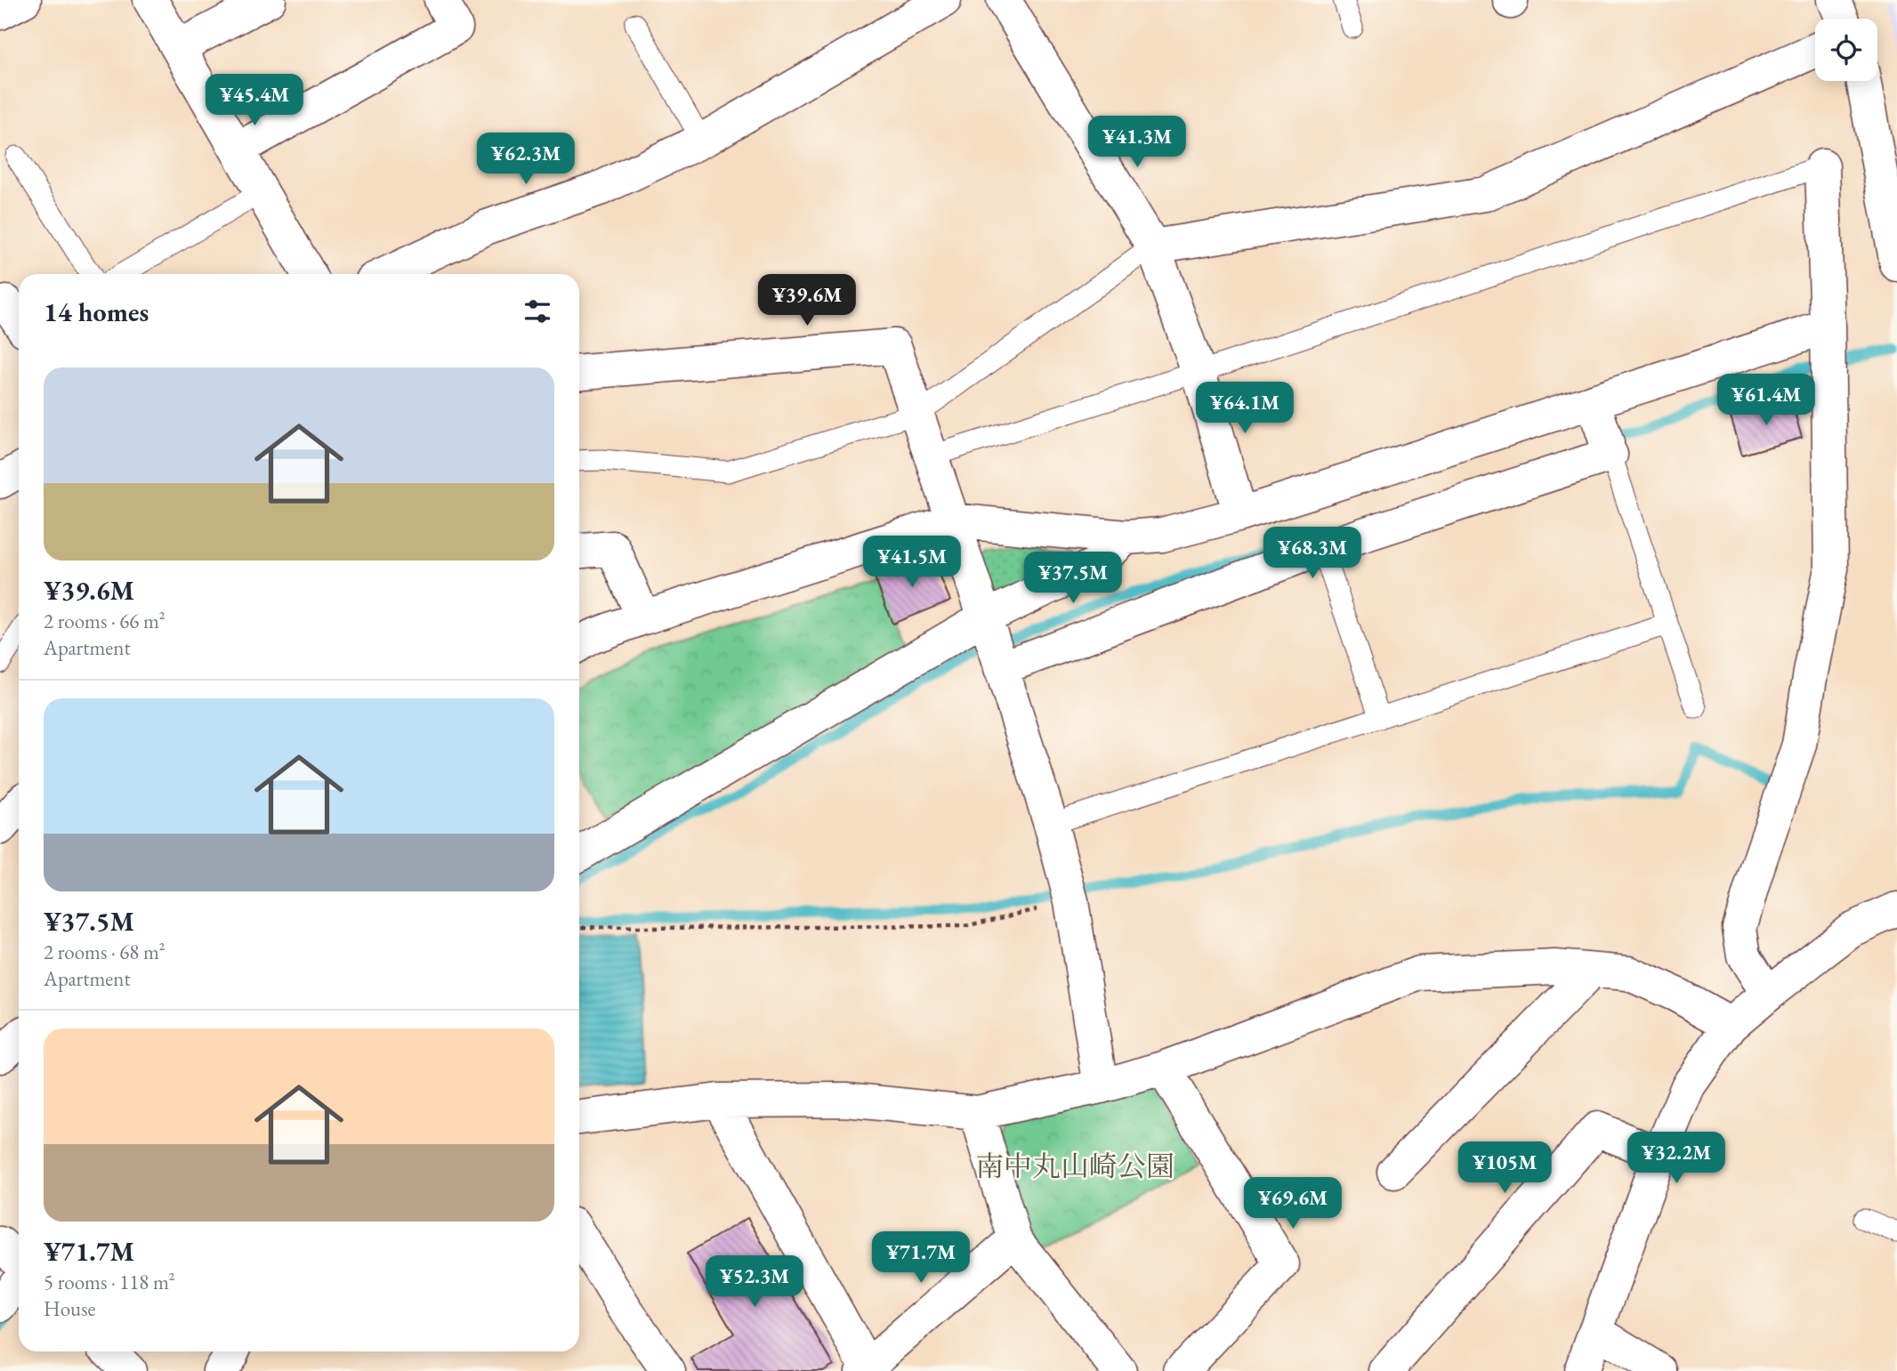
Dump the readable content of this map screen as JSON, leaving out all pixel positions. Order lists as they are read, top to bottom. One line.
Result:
{"parks":["南中丸山崎公園"],"page":{"price":["¥45.4M","¥41.3M","¥62.3M","¥39.6M","¥61.4M","¥64.1M","¥68.3M","¥41.5M","¥37.5M","¥32.2M","¥105M","¥69.6M","¥71.7M","¥52.3M"],"heading":"14 homes","list":[{"name":"¥39.6M","note":"2 rooms · 66 m² · Apartment"},{"name":"¥37.5M","note":"2 rooms · 68 m² · Apartment"},{"name":"¥71.7M","note":"5 rooms · 118 m² · House"}]}}
